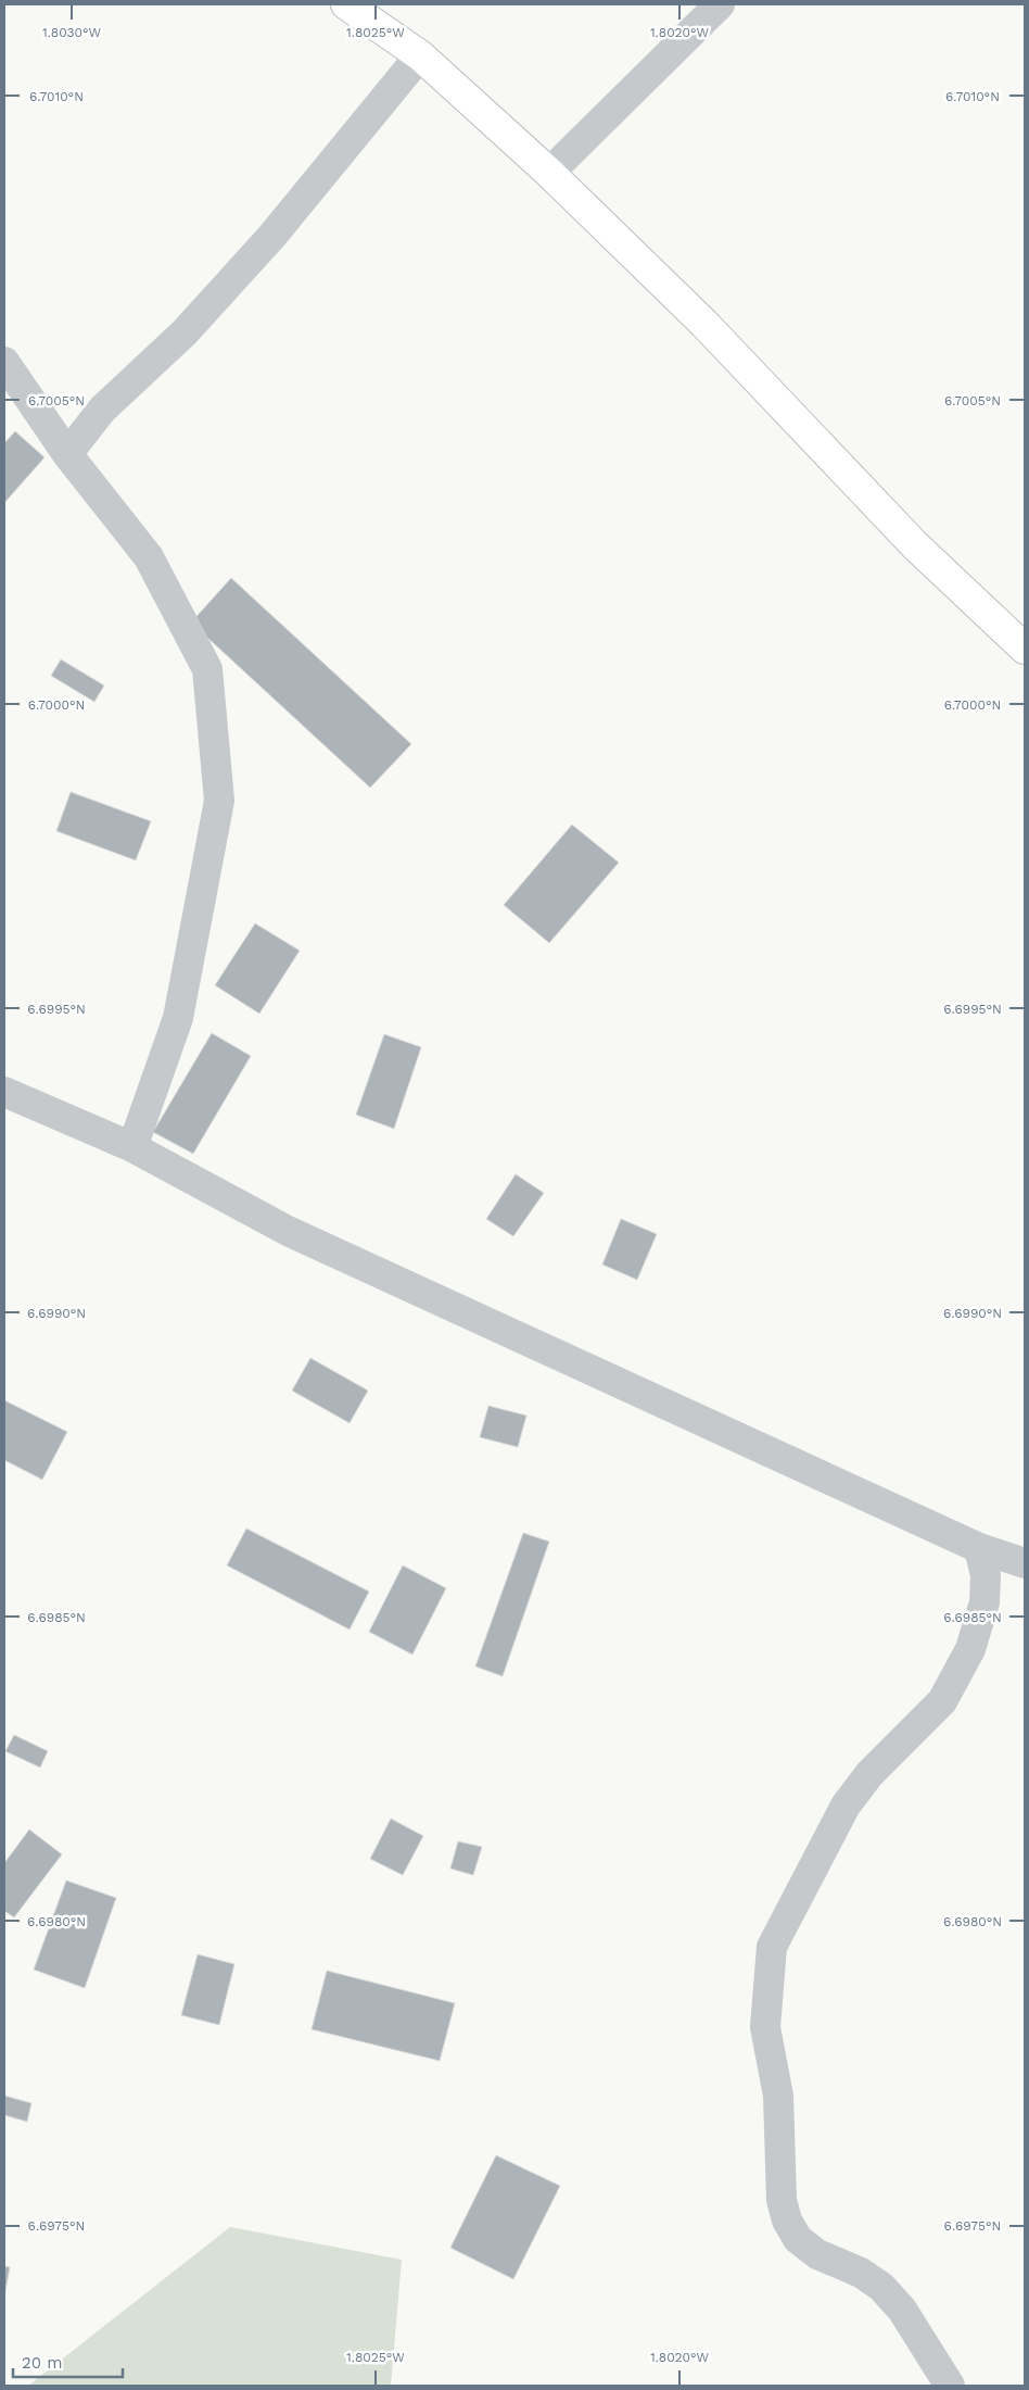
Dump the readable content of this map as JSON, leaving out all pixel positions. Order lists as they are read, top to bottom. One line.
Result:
{"scale_bar":"20 m","coordinates":["1.8030°W","1.8025°W","1.8020°W","6.7010°N","6.7005°N","6.7000°N","6.6995°N","6.6990°N","6.6985°N","6.6980°N","6.6975°N"]}
